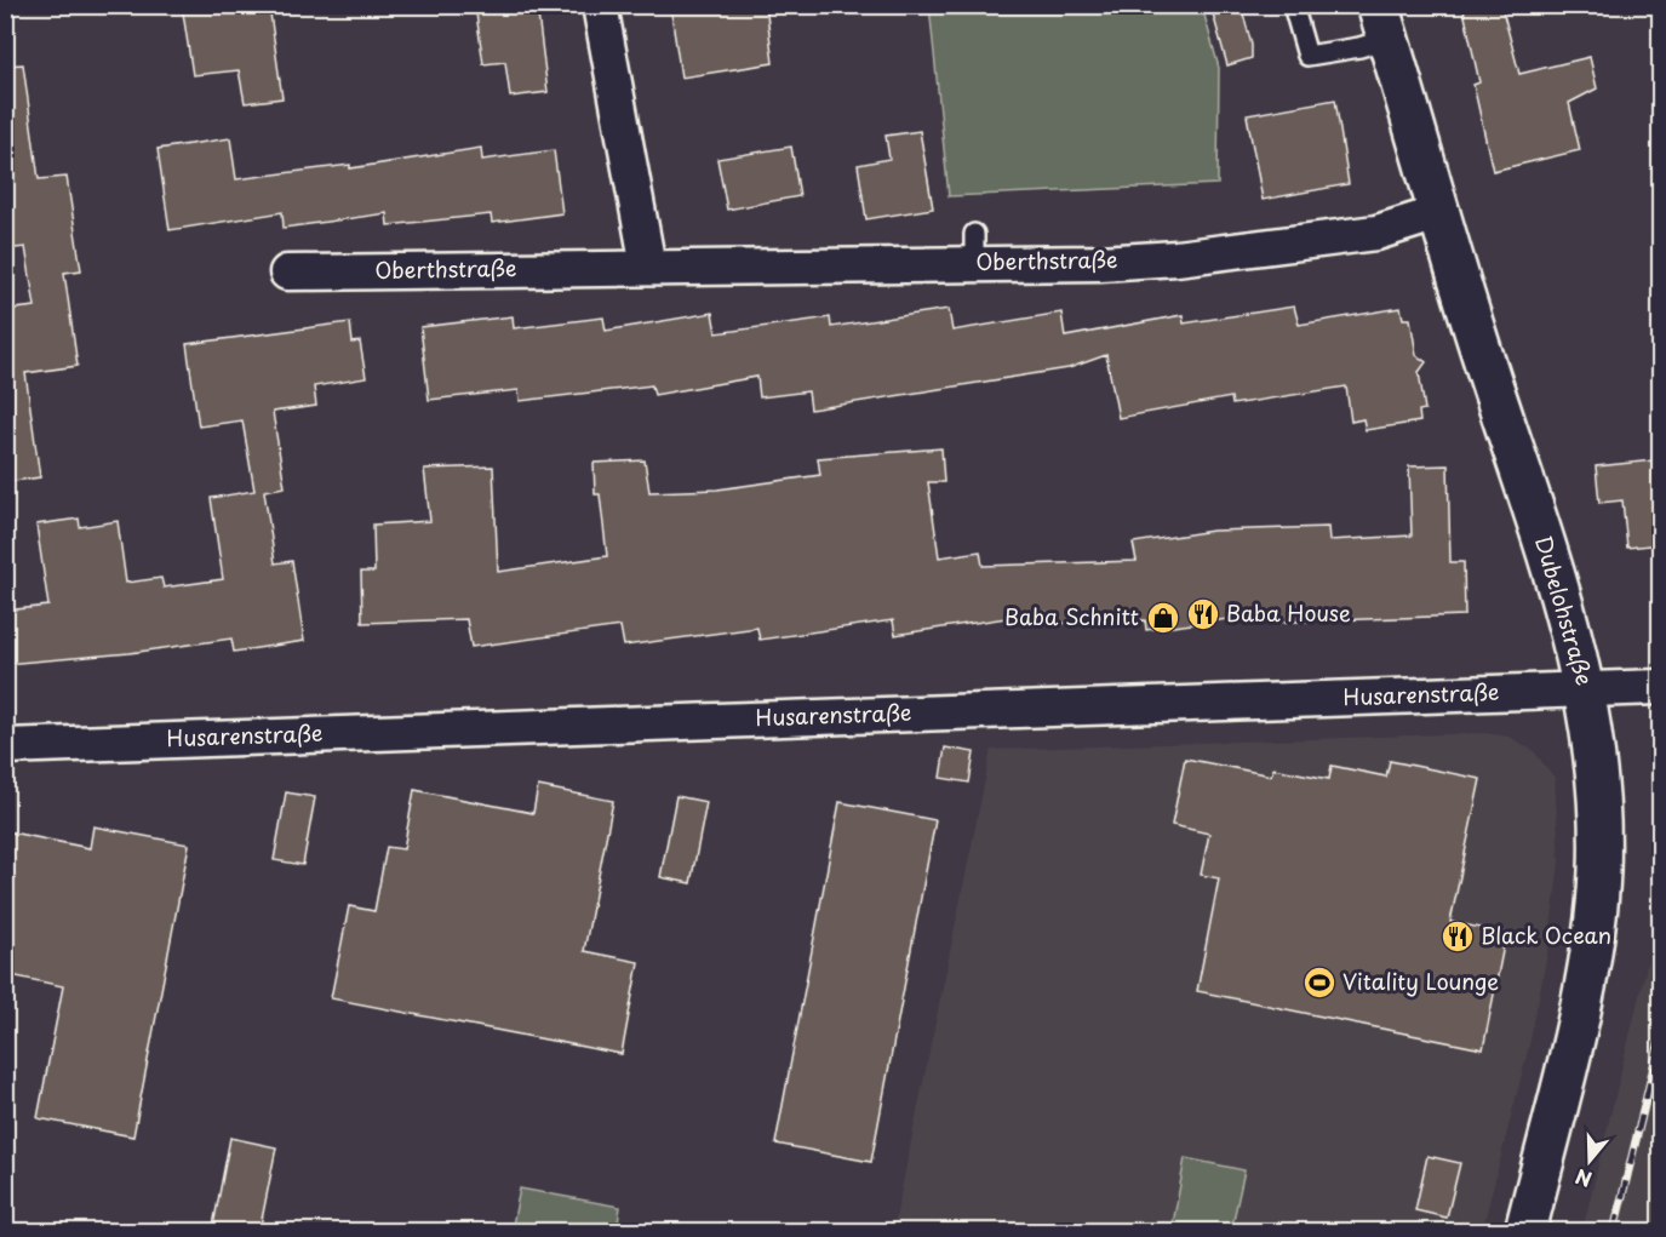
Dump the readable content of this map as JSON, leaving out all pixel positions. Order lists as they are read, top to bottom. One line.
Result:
{"streets":{"main road":["Dubelohstraße"],"street":["Oberthstraße","Husarenstraße"]},"crossings":[["Oberthstraße","Dubelohstraße"],["Dubelohstraße","Husarenstraße"]],"places":{"restaurant":["Baba House","Black Ocean"],"shop":["Baba Schnitt"],"sports":["Vitality Lounge"]},"north":"bottom"}
